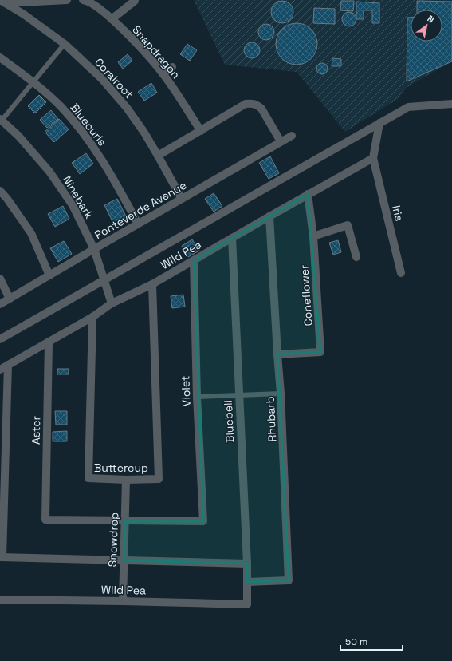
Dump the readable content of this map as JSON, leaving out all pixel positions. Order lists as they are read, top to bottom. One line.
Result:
{"streets":{"street":["Snapdragon","Coralroot","Bluecurls","Ninebark","Ponteverde Avenue","Iris","Wild Pea","Coneflower","Violet","Rhubarb","Bluebell","Aster","Buttercup","Snowdrop"]},"crossings":[["Coralroot","Ponteverde Avenue"],["Bluecurls","Ponteverde Avenue"],["Ninebark","Ponteverde Avenue"],["Ninebark","Wild Pea"],["Iris","Wild Pea"],["Wild Pea","Coneflower"],["Wild Pea","Violet"],["Wild Pea","Rhubarb"],["Wild Pea","Bluebell"],["Wild Pea","Aster"],["Wild Pea","Buttercup"],["Wild Pea","Snowdrop"],["Coneflower","Rhubarb"],["Violet","Aster"],["Violet","Snowdrop"],["Rhubarb","Bluebell"],["Aster","Snowdrop"],["Buttercup","Snowdrop"]],"scale_bar":"50 m","north":"top right"}
